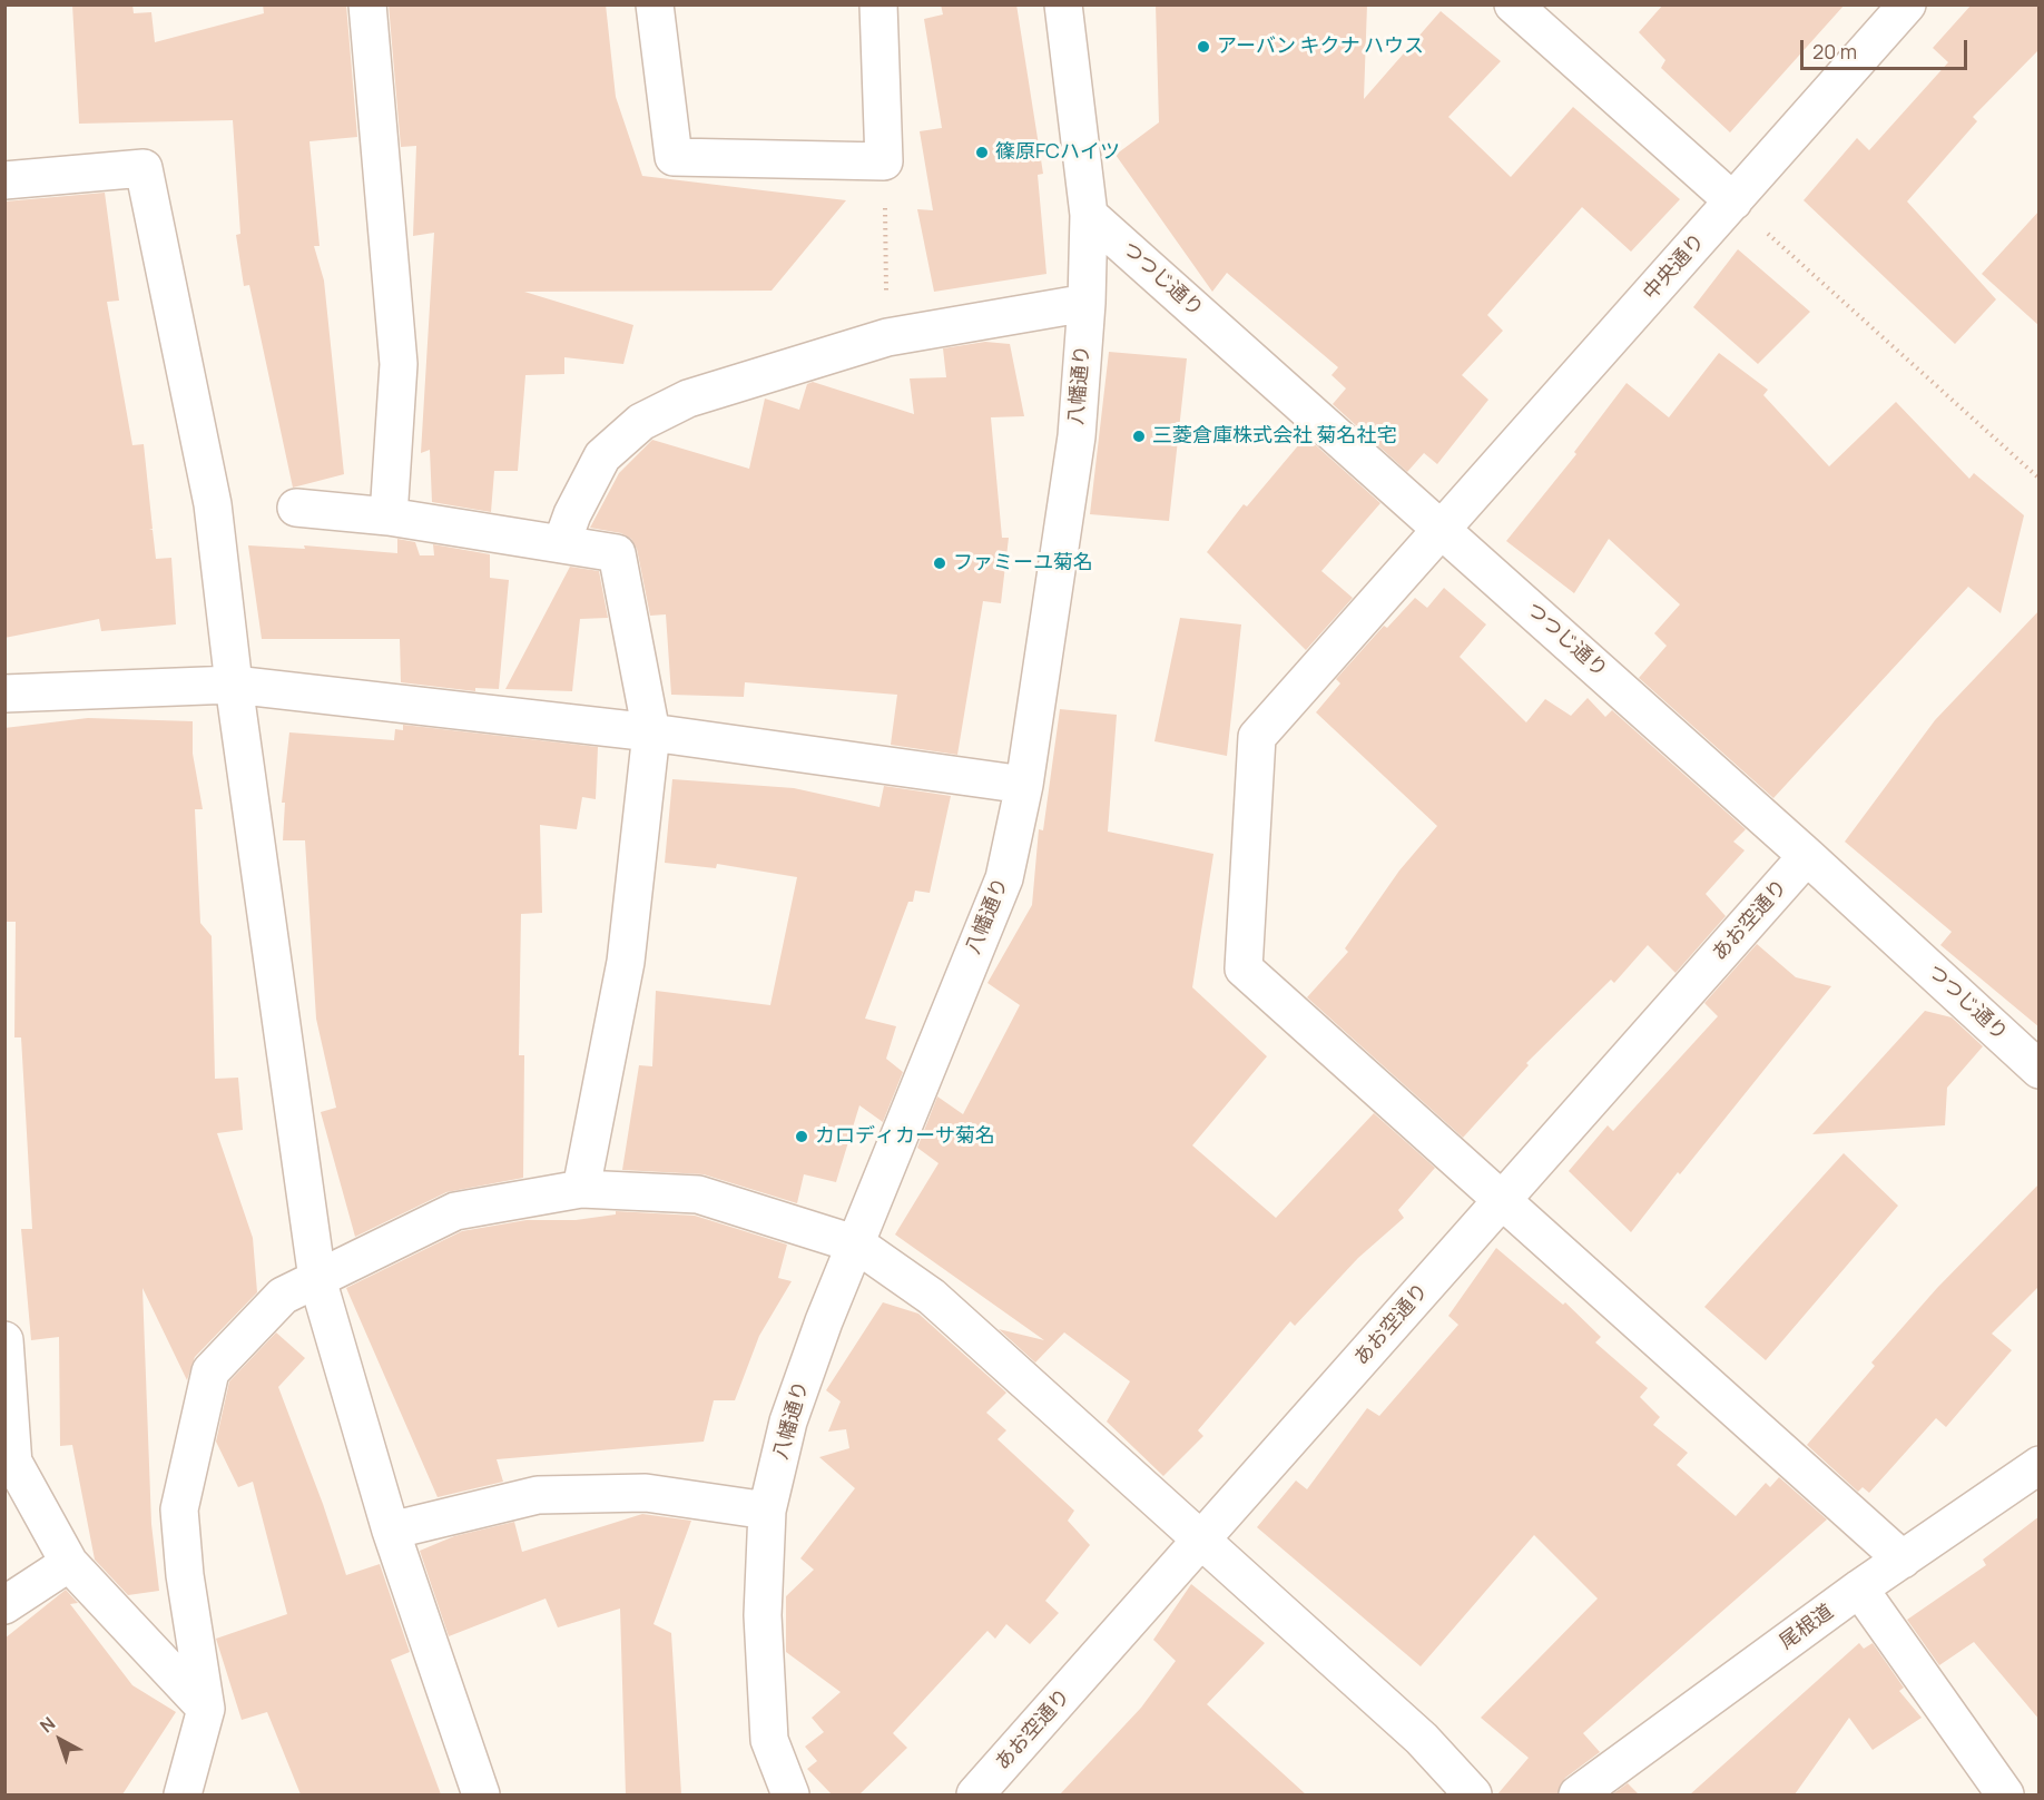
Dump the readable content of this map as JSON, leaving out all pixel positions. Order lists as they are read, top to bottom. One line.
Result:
{"streets":{"street":["中央通り","つつじ通り","八幡通り","あお空通り","尾根道"]},"crossings":[["中央通り","つつじ通り"],["中央通り","あお空通り"],["つつじ通り","八幡通り"],["つつじ通り","あお空通り"]],"places":["アーバン キクナ ハウス","篠原FCハイツ","三菱倉庫株式会社 菊名社宅","ファミーユ菊名","カロディカーサ菊名"],"scale_bar":"20 m","north":"top left"}
